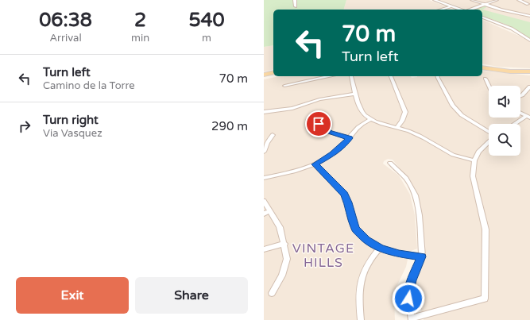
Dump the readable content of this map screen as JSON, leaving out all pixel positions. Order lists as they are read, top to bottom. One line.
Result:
{"districts":["VINTAGE HILLS"],"page":{"eta":["06:38","Arrival","2","min","540","m"],"turn":["70 m","Turn left"],"list":[{"name":"Turn left","note":"Camino de la Torre","value":"70 m"},{"name":"Turn right","note":"Via Vasquez","value":"290 m"}],"buttons":["Exit","Share"]}}
